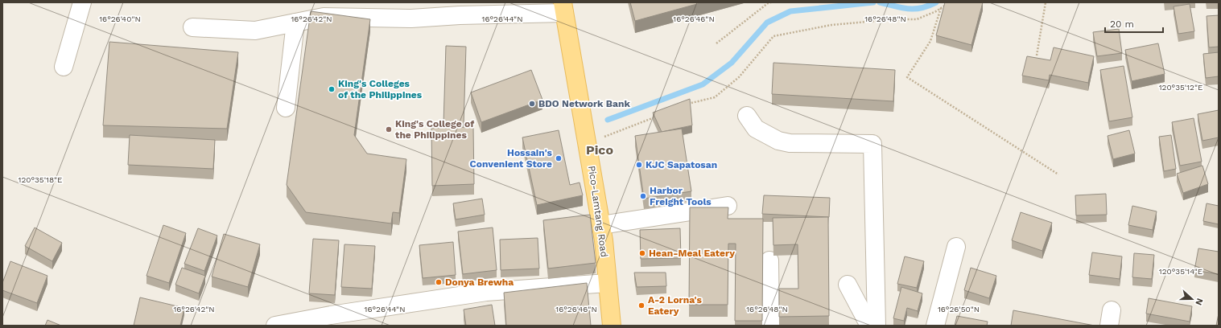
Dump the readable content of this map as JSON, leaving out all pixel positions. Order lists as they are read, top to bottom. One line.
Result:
{"streets":{"main road":["Pico-Lamtang Road"]},"districts":["Pico"],"places":["King's Colleges of the Philippines","BDO Network Bank","King's College of the Philippines","Hossain's Convenient Store","KJC Sapatosan","Harbor Freight Tools","Hean-Meal Eatery","Donya Brewha","A-2 Lorna's Eatery"],"scale_bar":"20 m","north":"right","coordinates":["16°26'48\"N","16°26'40\"N","16°26'42\"N","16°26'44\"N","16°26'46\"N","120°35'12\"E","120°35'18\"E","120°35'14\"E","16°26'50\"N"]}
